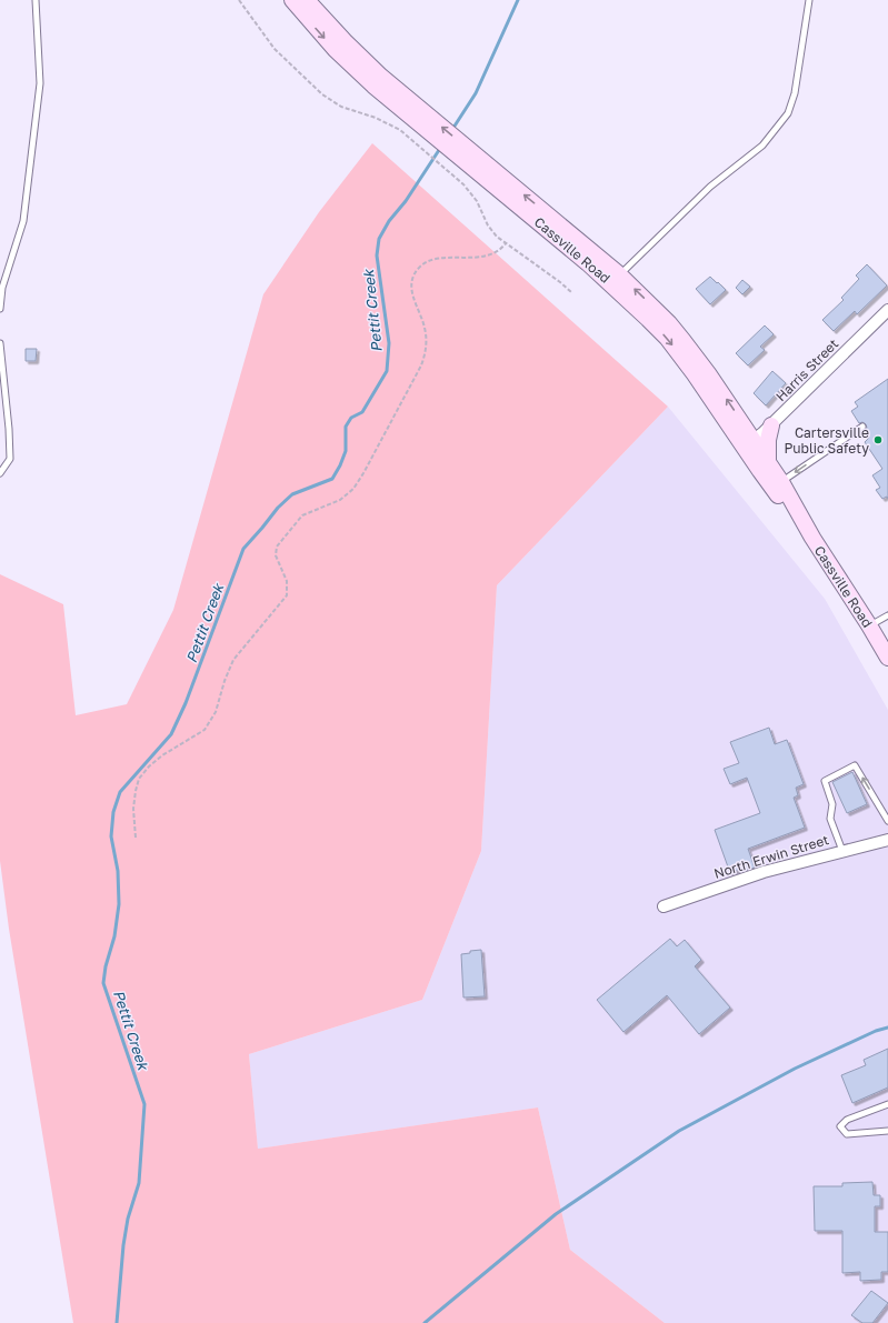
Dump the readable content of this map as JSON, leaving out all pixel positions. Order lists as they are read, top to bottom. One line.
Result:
{"streets":{"main road":["Cassville Road"],"street":["Harris Street","North Erwin Street"]},"crossings":[["Cassville Road","Harris Street"]],"water":["Pettit Creek"],"places":["Cartersville Public Safety"]}
